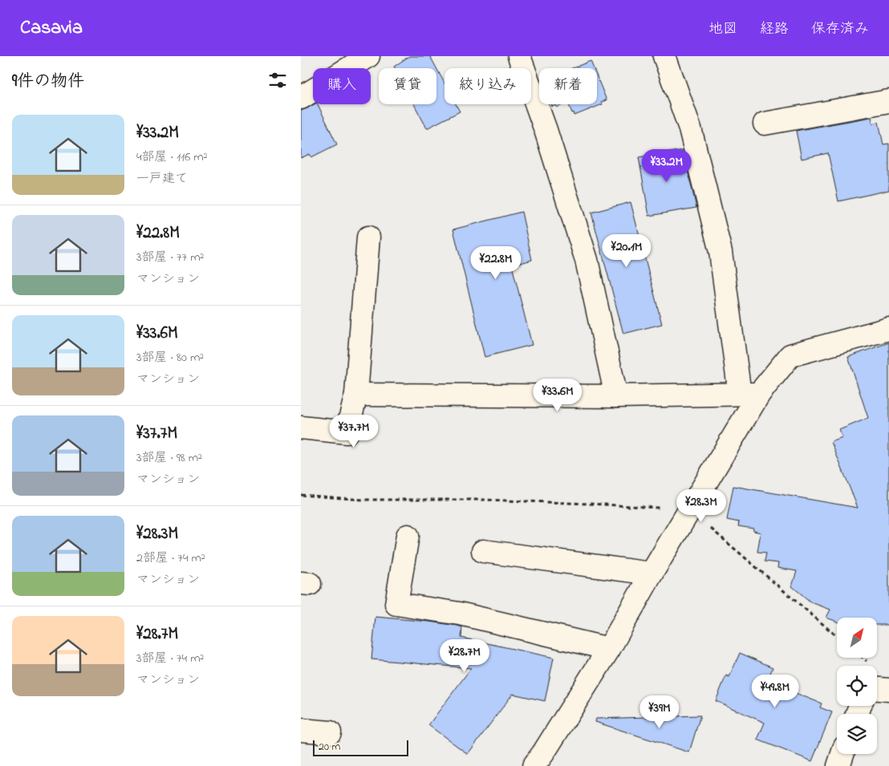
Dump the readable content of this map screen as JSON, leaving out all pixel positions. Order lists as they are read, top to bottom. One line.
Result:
{"scale_bar":"20 m","north":"top right","page":{"header":"Casavia","nav":["地図","経路","保存済み"],"heading":"9件の物件","chip":["購入","賃貸","絞り込み","新着"],"list":[{"name":"¥33.2M","note":"4部屋 · 116 m² · 一戸建て"},{"name":"¥22.8M","note":"3部屋 · 77 m² · マンション"},{"name":"¥33.6M","note":"3部屋 · 80 m² · マンション"},{"name":"¥37.7M","note":"3部屋 · 98 m² · マンション"},{"name":"¥28.3M","note":"2部屋 · 74 m² · マンション"},{"name":"¥28.7M","note":"3部屋 · 74 m² · マンション"}],"price":["¥33.2M","¥20.1M","¥22.8M","¥33.6M","¥37.7M","¥28.3M","¥28.7M","¥49.8M","¥39M"],"scale":"20 m"}}
